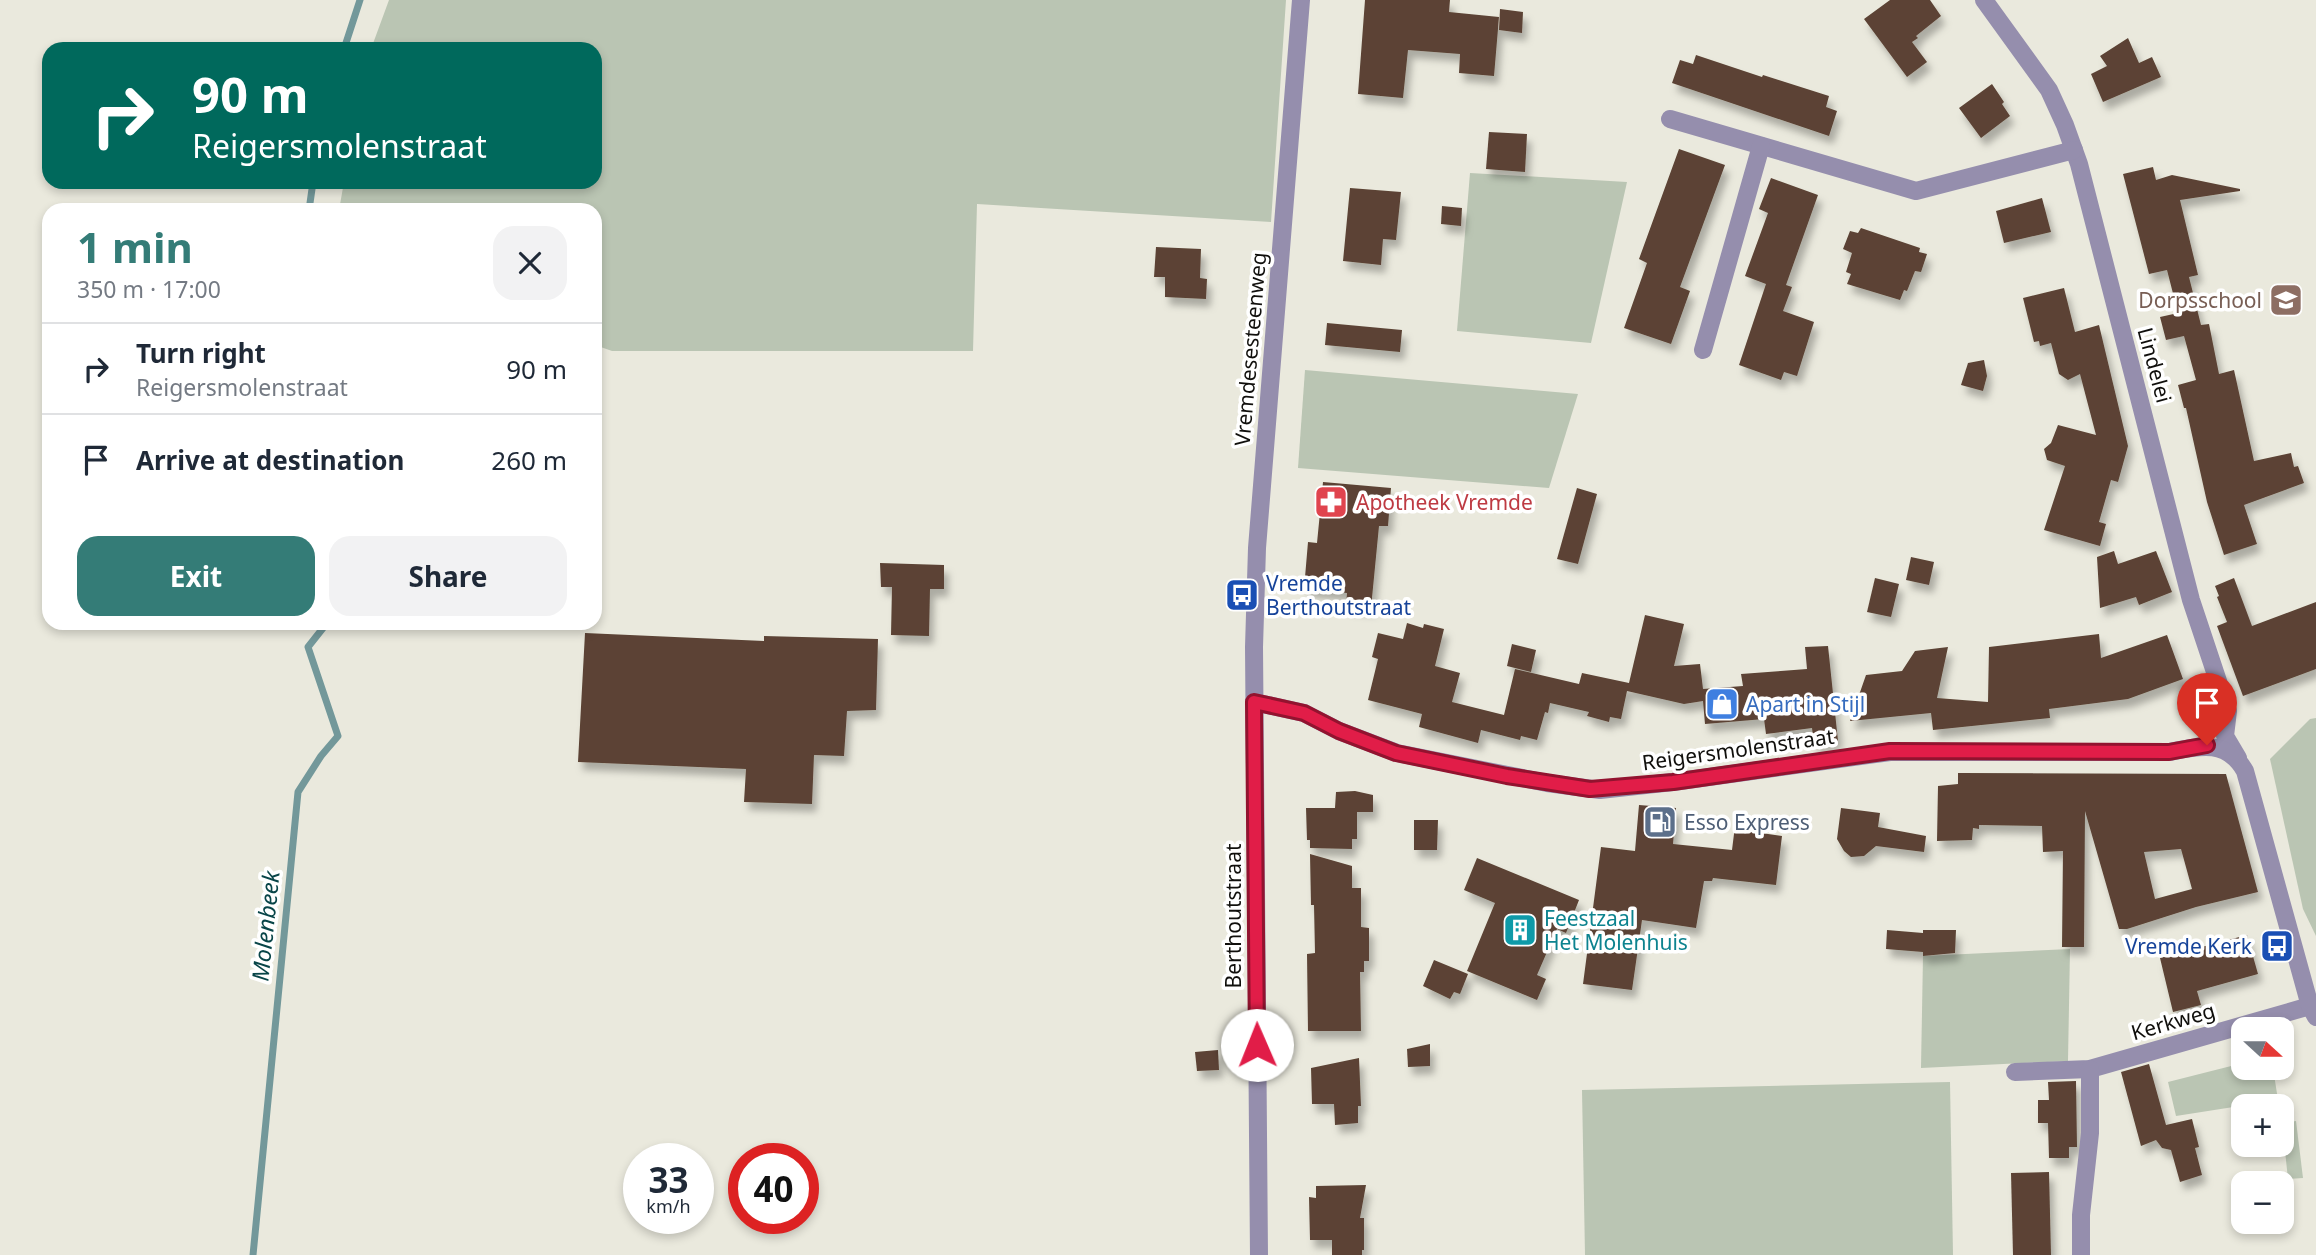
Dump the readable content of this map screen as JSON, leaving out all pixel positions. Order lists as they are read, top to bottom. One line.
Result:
{"streets":{"street":["Vremdesesteenweg","Lindelei","Reigersmolenstraat","Berthoutstraat","Kerkweg"]},"crossings":[["Vremdesesteenweg","Reigersmolenstraat"],["Vremdesesteenweg","Berthoutstraat"],["Lindelei","Reigersmolenstraat"],["Lindelei","Kerkweg"],["Reigersmolenstraat","Berthoutstraat"]],"water":["Molenbeek"],"places":{"school or university":["Dorpsschool"],"pharmacy":["Apotheek Vremde"],"bus stop":["Vremde Berthoutstraat","Vremde Kerk"],"shop":["Apart in Stijl"],"fuel station":["Esso Express"],"building":["Feestzaal Het Molenhuis"]},"north":"right","page":{"turn":["90 m","Reigersmolenstraat"],"heading":["1 min","350 m · 17:00"],"list":[{"name":"Turn right","note":"Reigersmolenstraat","value":"90 m"},{"name":"Arrive at destination","value":"260 m"}],"buttons":["Exit","Share"],"map_buttons":["+","−"],"speed":"33 km/h","limit":"40"}}
